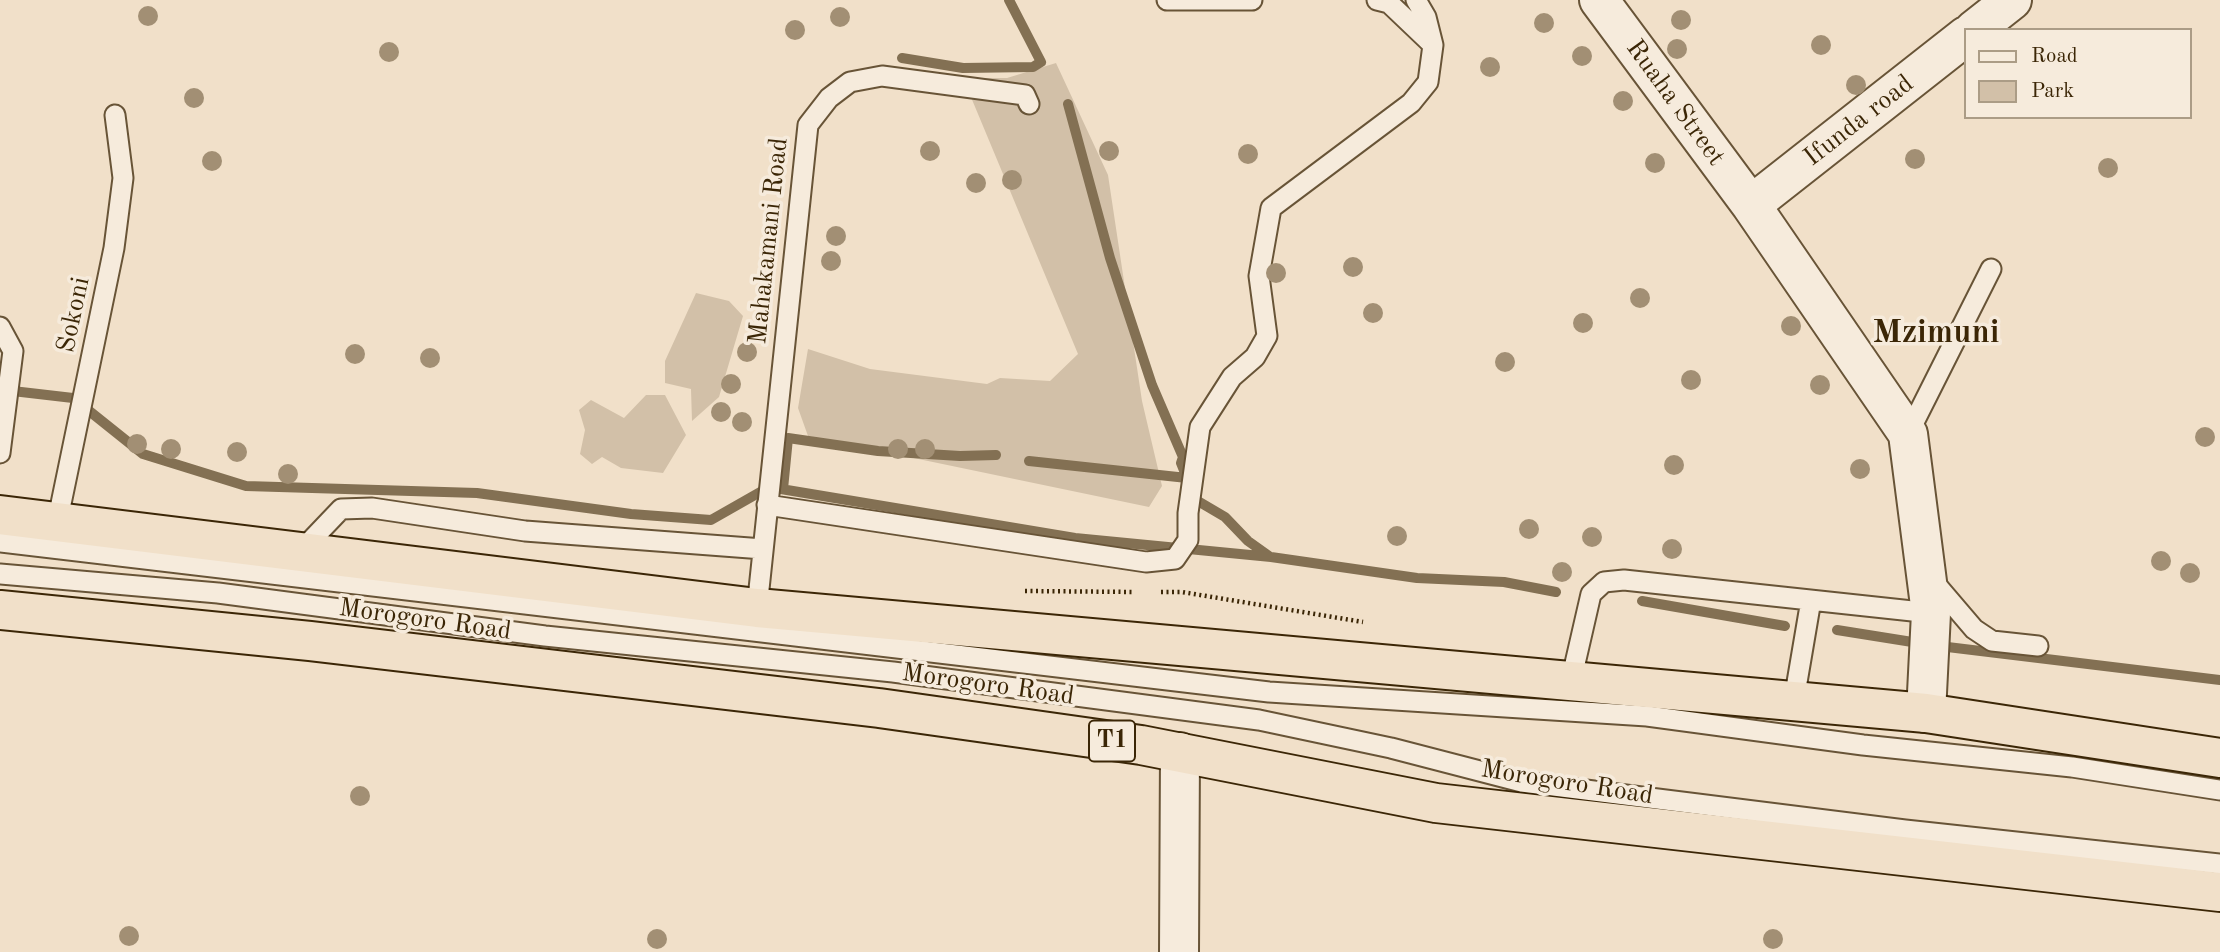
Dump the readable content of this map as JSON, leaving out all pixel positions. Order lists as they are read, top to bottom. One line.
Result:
{"streets":{"highway":["Morogoro Road","T1"],"street":["Ruaha Street","Ifunda road"],"lane":["Mahakamani Road","Sokoni"]},"crossings":[["Ruaha Street","Ifunda road"],["Mahakamani Road","Morogoro Road"],["Sokoni","Morogoro Road"]],"districts":["Mzimuni"],"legend":["Road","Park"]}
